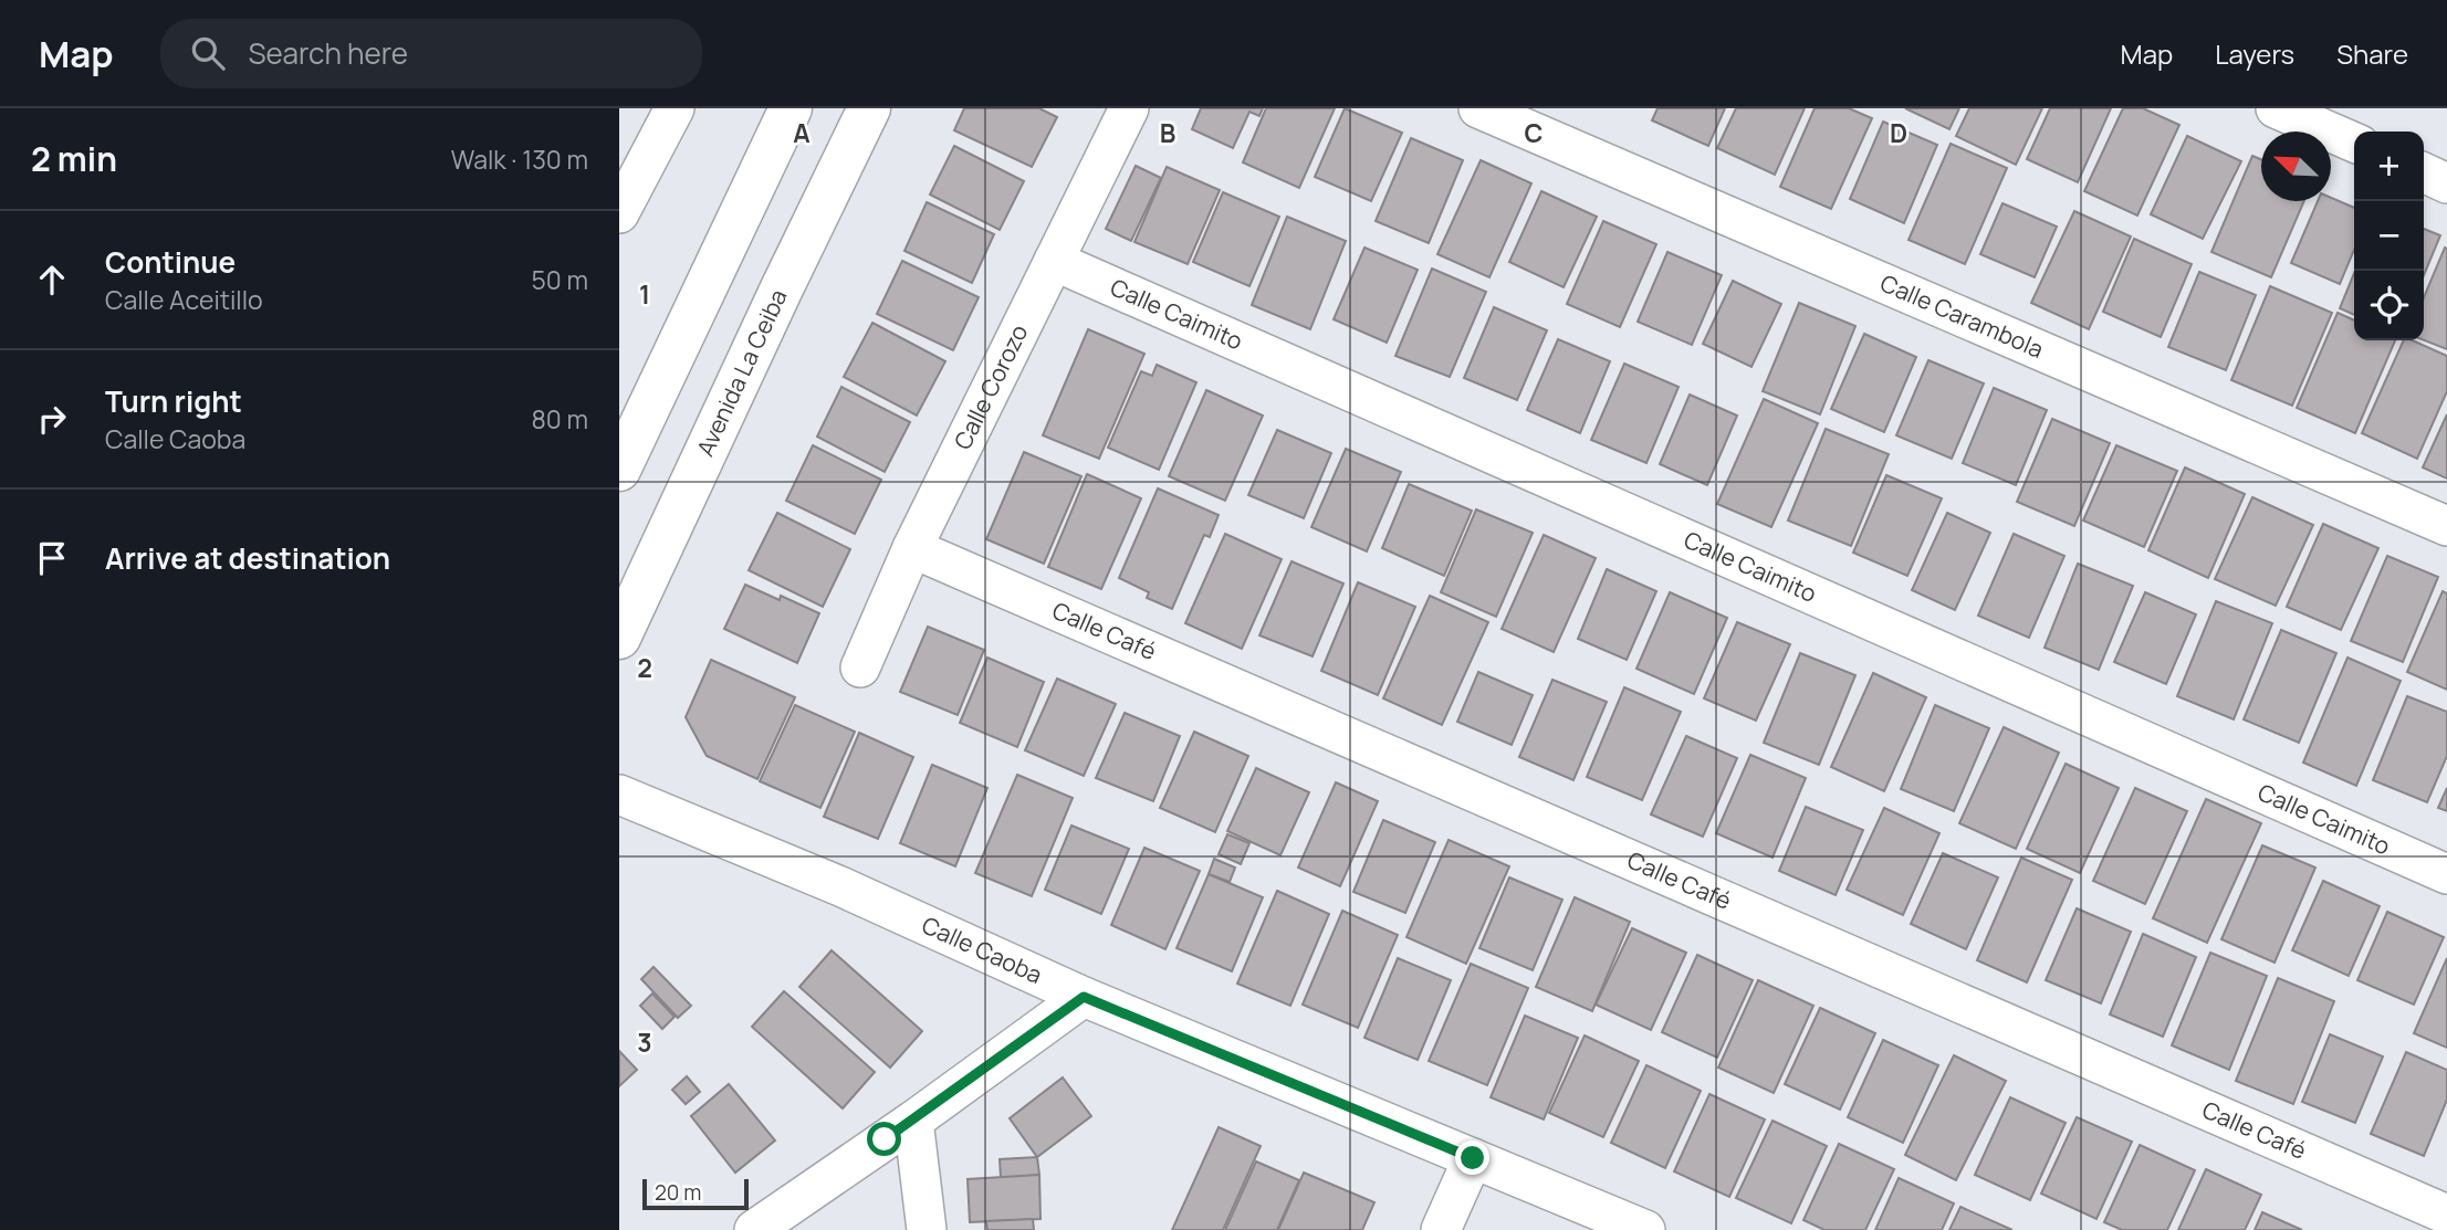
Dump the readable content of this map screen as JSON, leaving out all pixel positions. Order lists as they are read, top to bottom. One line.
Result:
{"streets":{"highway":["Avenida La Ceiba"],"street":["Calle Caimito","Calle Carambola","Calle Corozo","Calle Café","Calle Caoba"]},"crossings":[["Calle Caimito","Calle Corozo"],["Calle Corozo","Calle Café"]],"scale_bar":"20 m","north":"top left","page":{"header":"Map","search":"Search here","nav":["Map","Layers","Share"],"heading":["2 min","Walk · 130 m"],"map_buttons":["+","−"],"list":[["Continue","Calle Aceitillo","50 m"],["Turn right","Calle Caoba","80 m"],"Arrive at destination"],"scale":"20 m"},"grid":{"columns":["A","B","C","D"],"rows":["1","2","3"]}}
